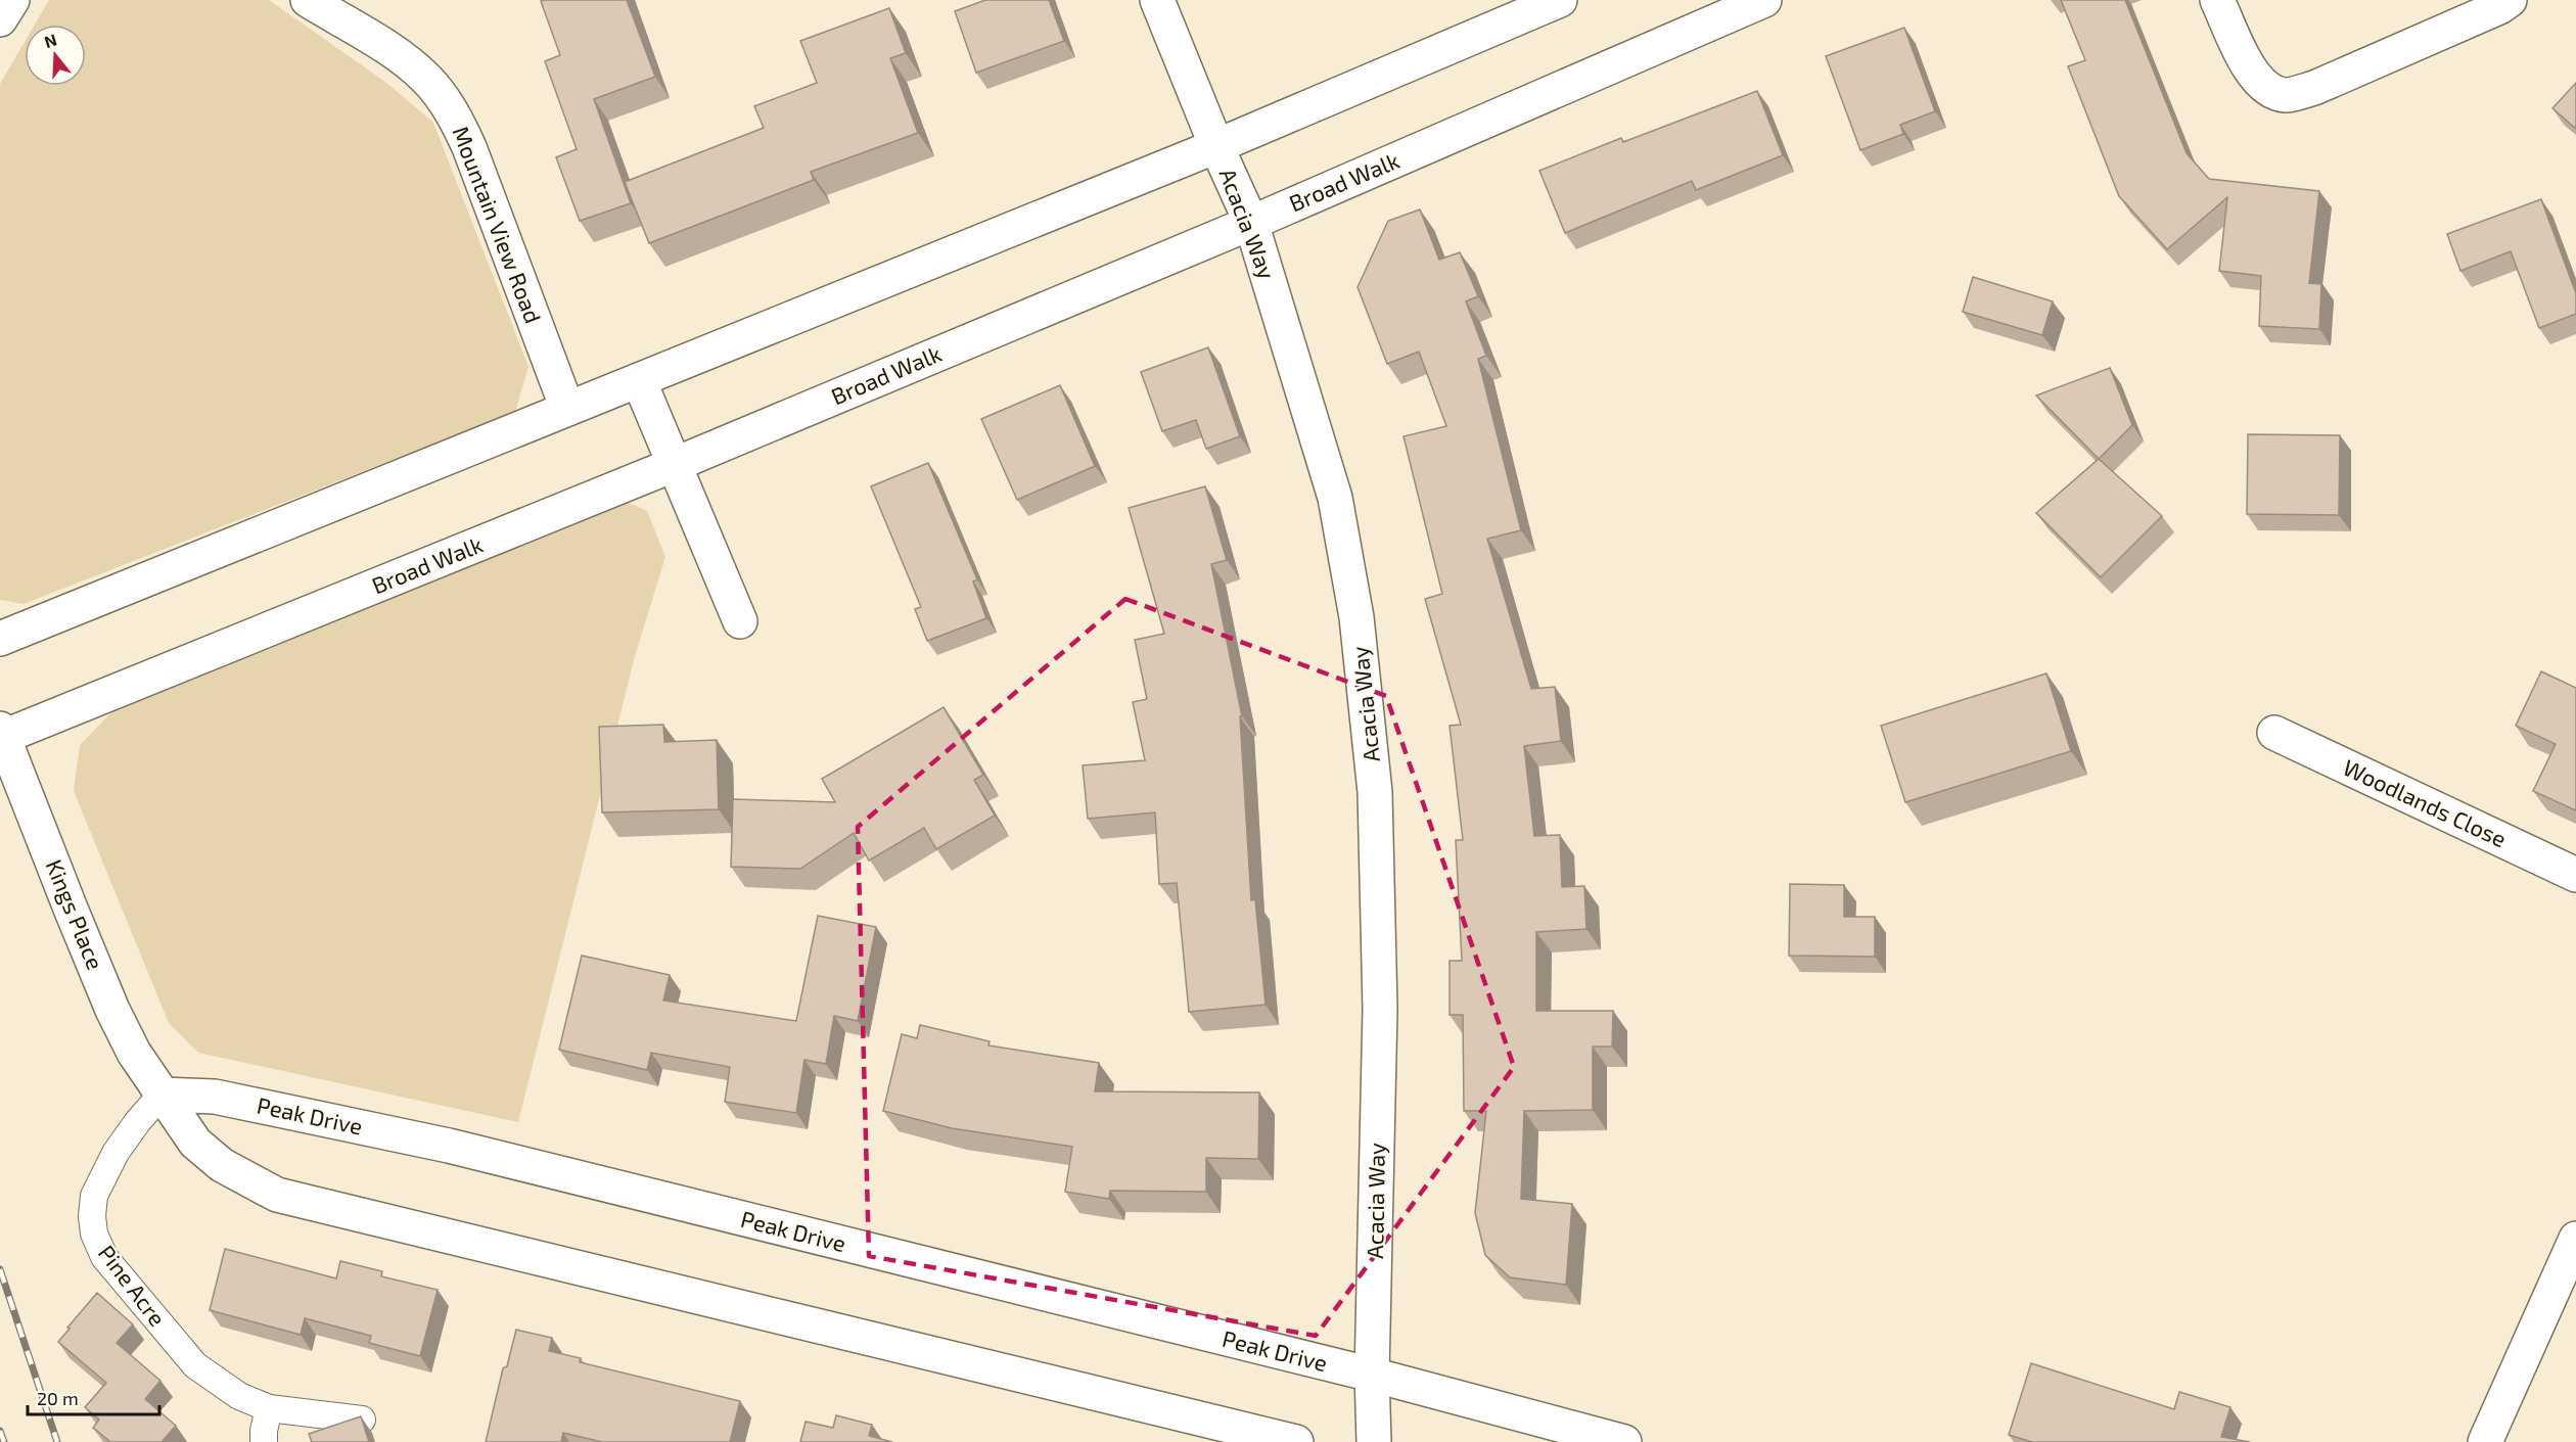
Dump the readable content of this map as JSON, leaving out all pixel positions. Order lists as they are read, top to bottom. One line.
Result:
{"streets":{"street":["Broad Walk","Acacia Way","Mountain View Road","Woodlands Close","Kings Place","Peak Drive"],"lane":["Pine Acre"]},"crossings":[["Broad Walk","Acacia Way"],["Broad Walk","Kings Place"],["Acacia Way","Peak Drive"],["Kings Place","Peak Drive"],["Kings Place","Pine Acre"],["Peak Drive","Pine Acre"]],"scale_bar":"20 m","north":"top"}
